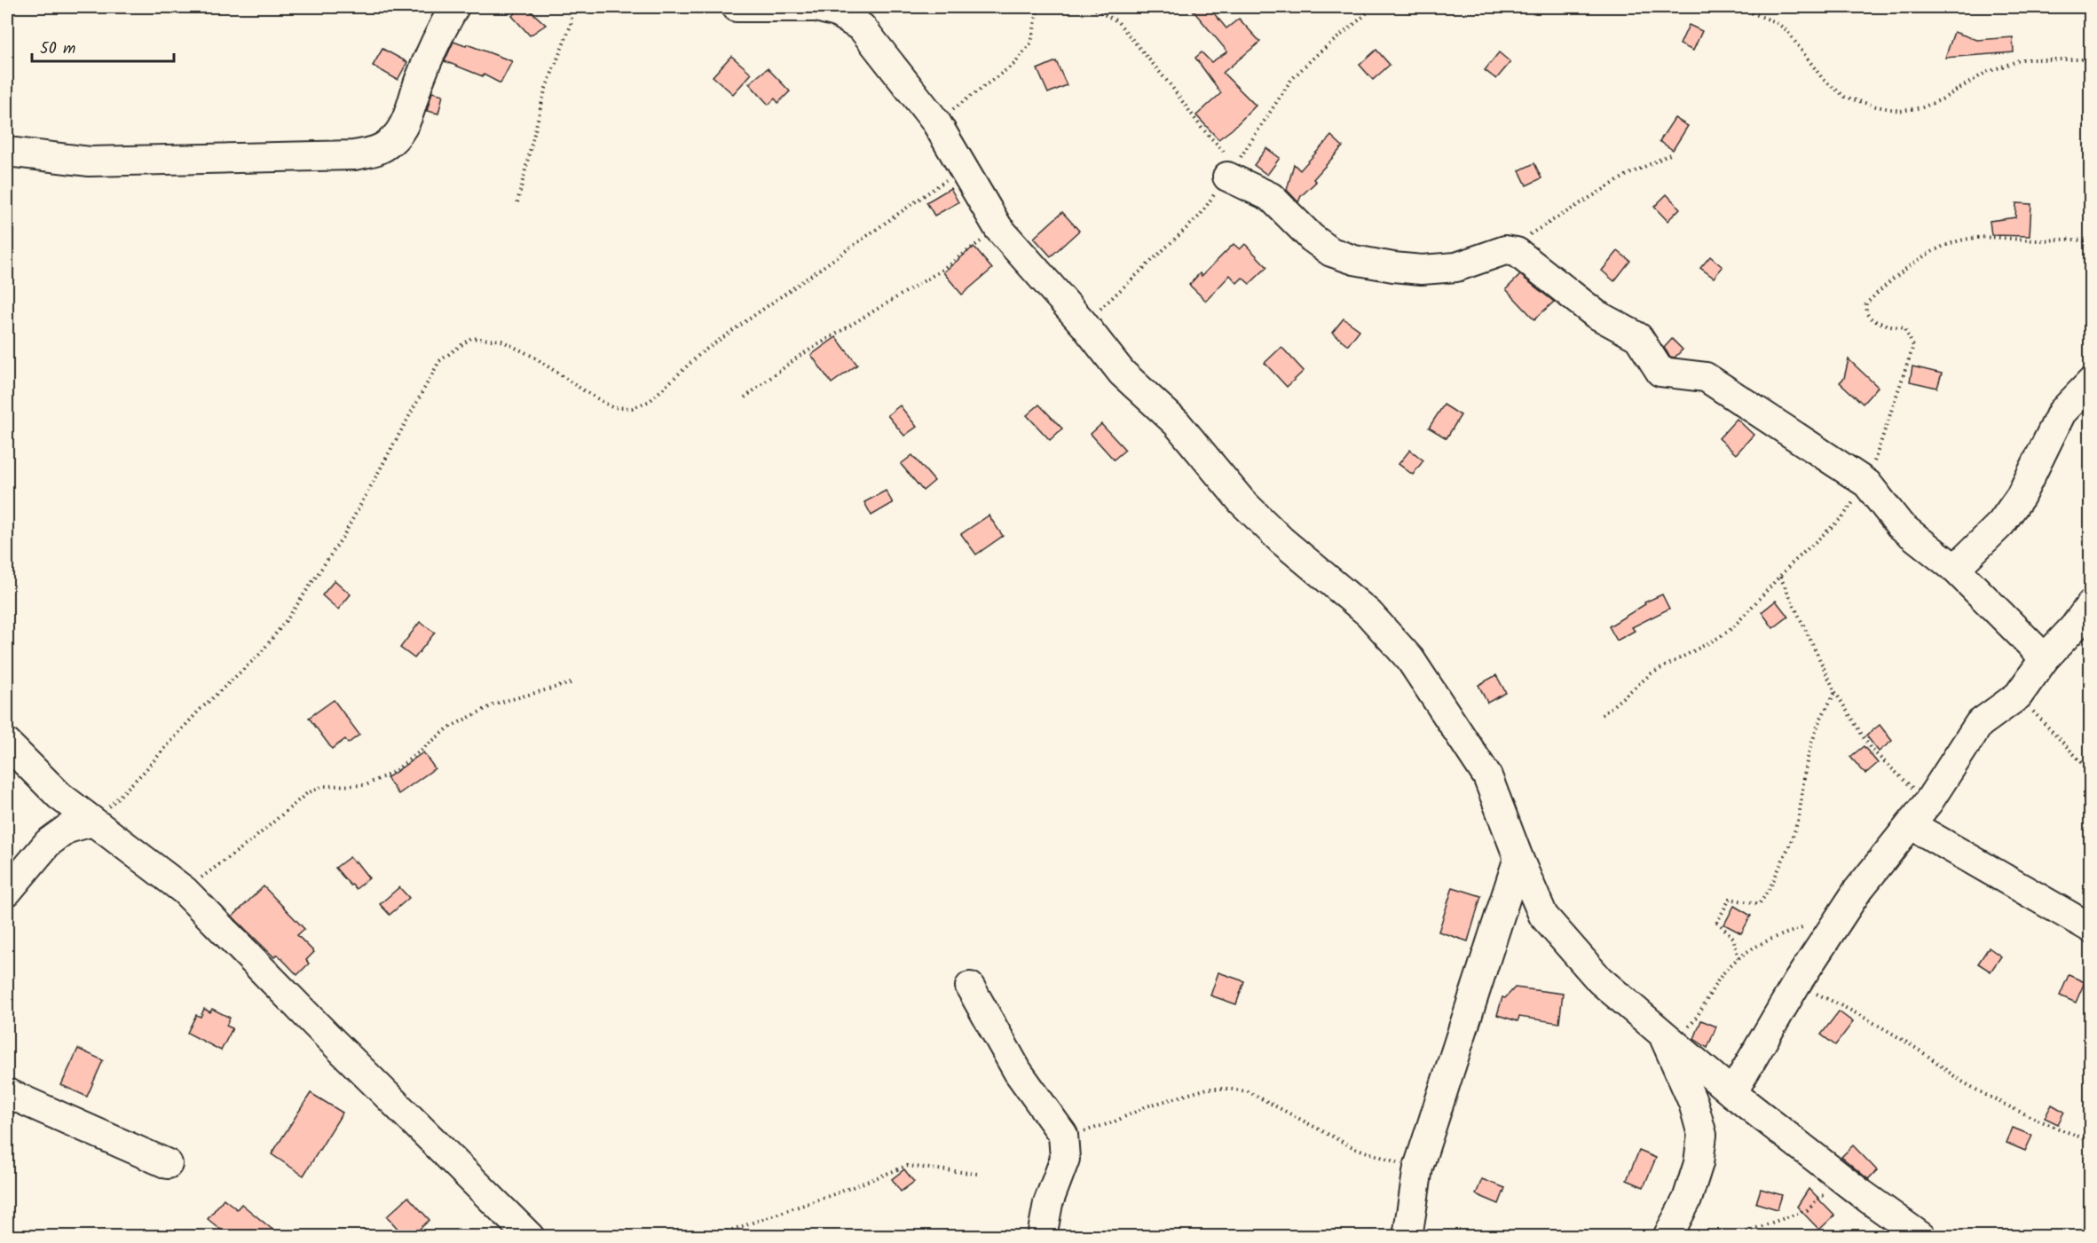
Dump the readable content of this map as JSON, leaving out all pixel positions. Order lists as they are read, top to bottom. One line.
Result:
{"scale_bar":"50 m"}
